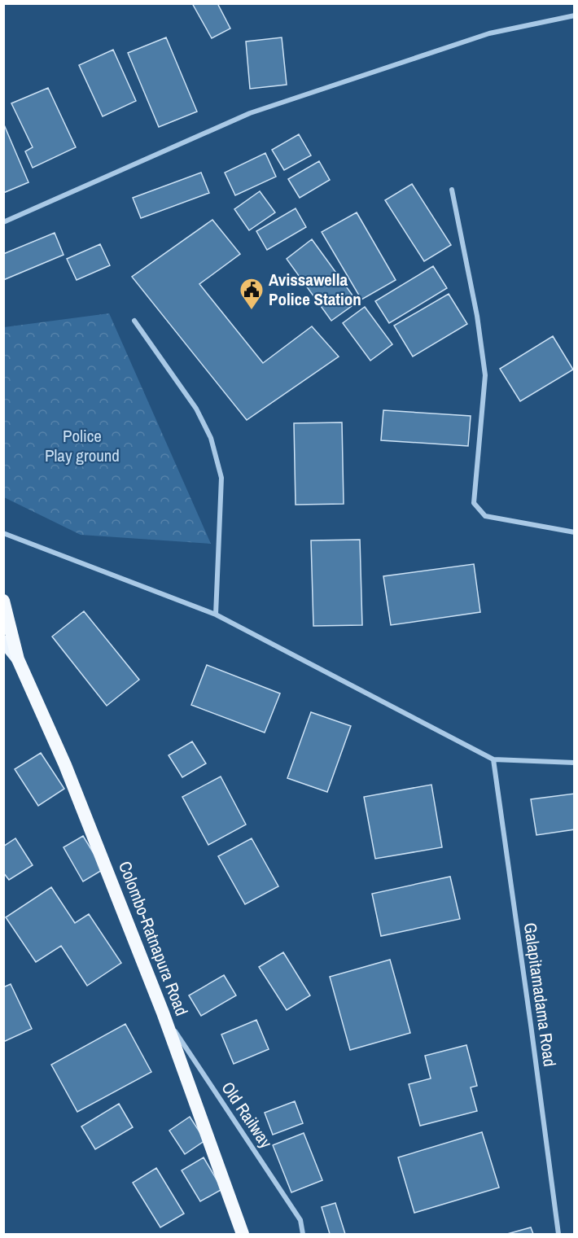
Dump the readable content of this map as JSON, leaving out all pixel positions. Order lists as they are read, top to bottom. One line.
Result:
{"streets":{"highway":["Colombo-Ratnapura Road"],"street":["Galapitamadama Road","Old Railway"]},"crossings":[["Colombo-Ratnapura Road","Old Railway"]],"parks":["Police Play ground"],"places":{"public building":["Avissawella Police Station"]}}
